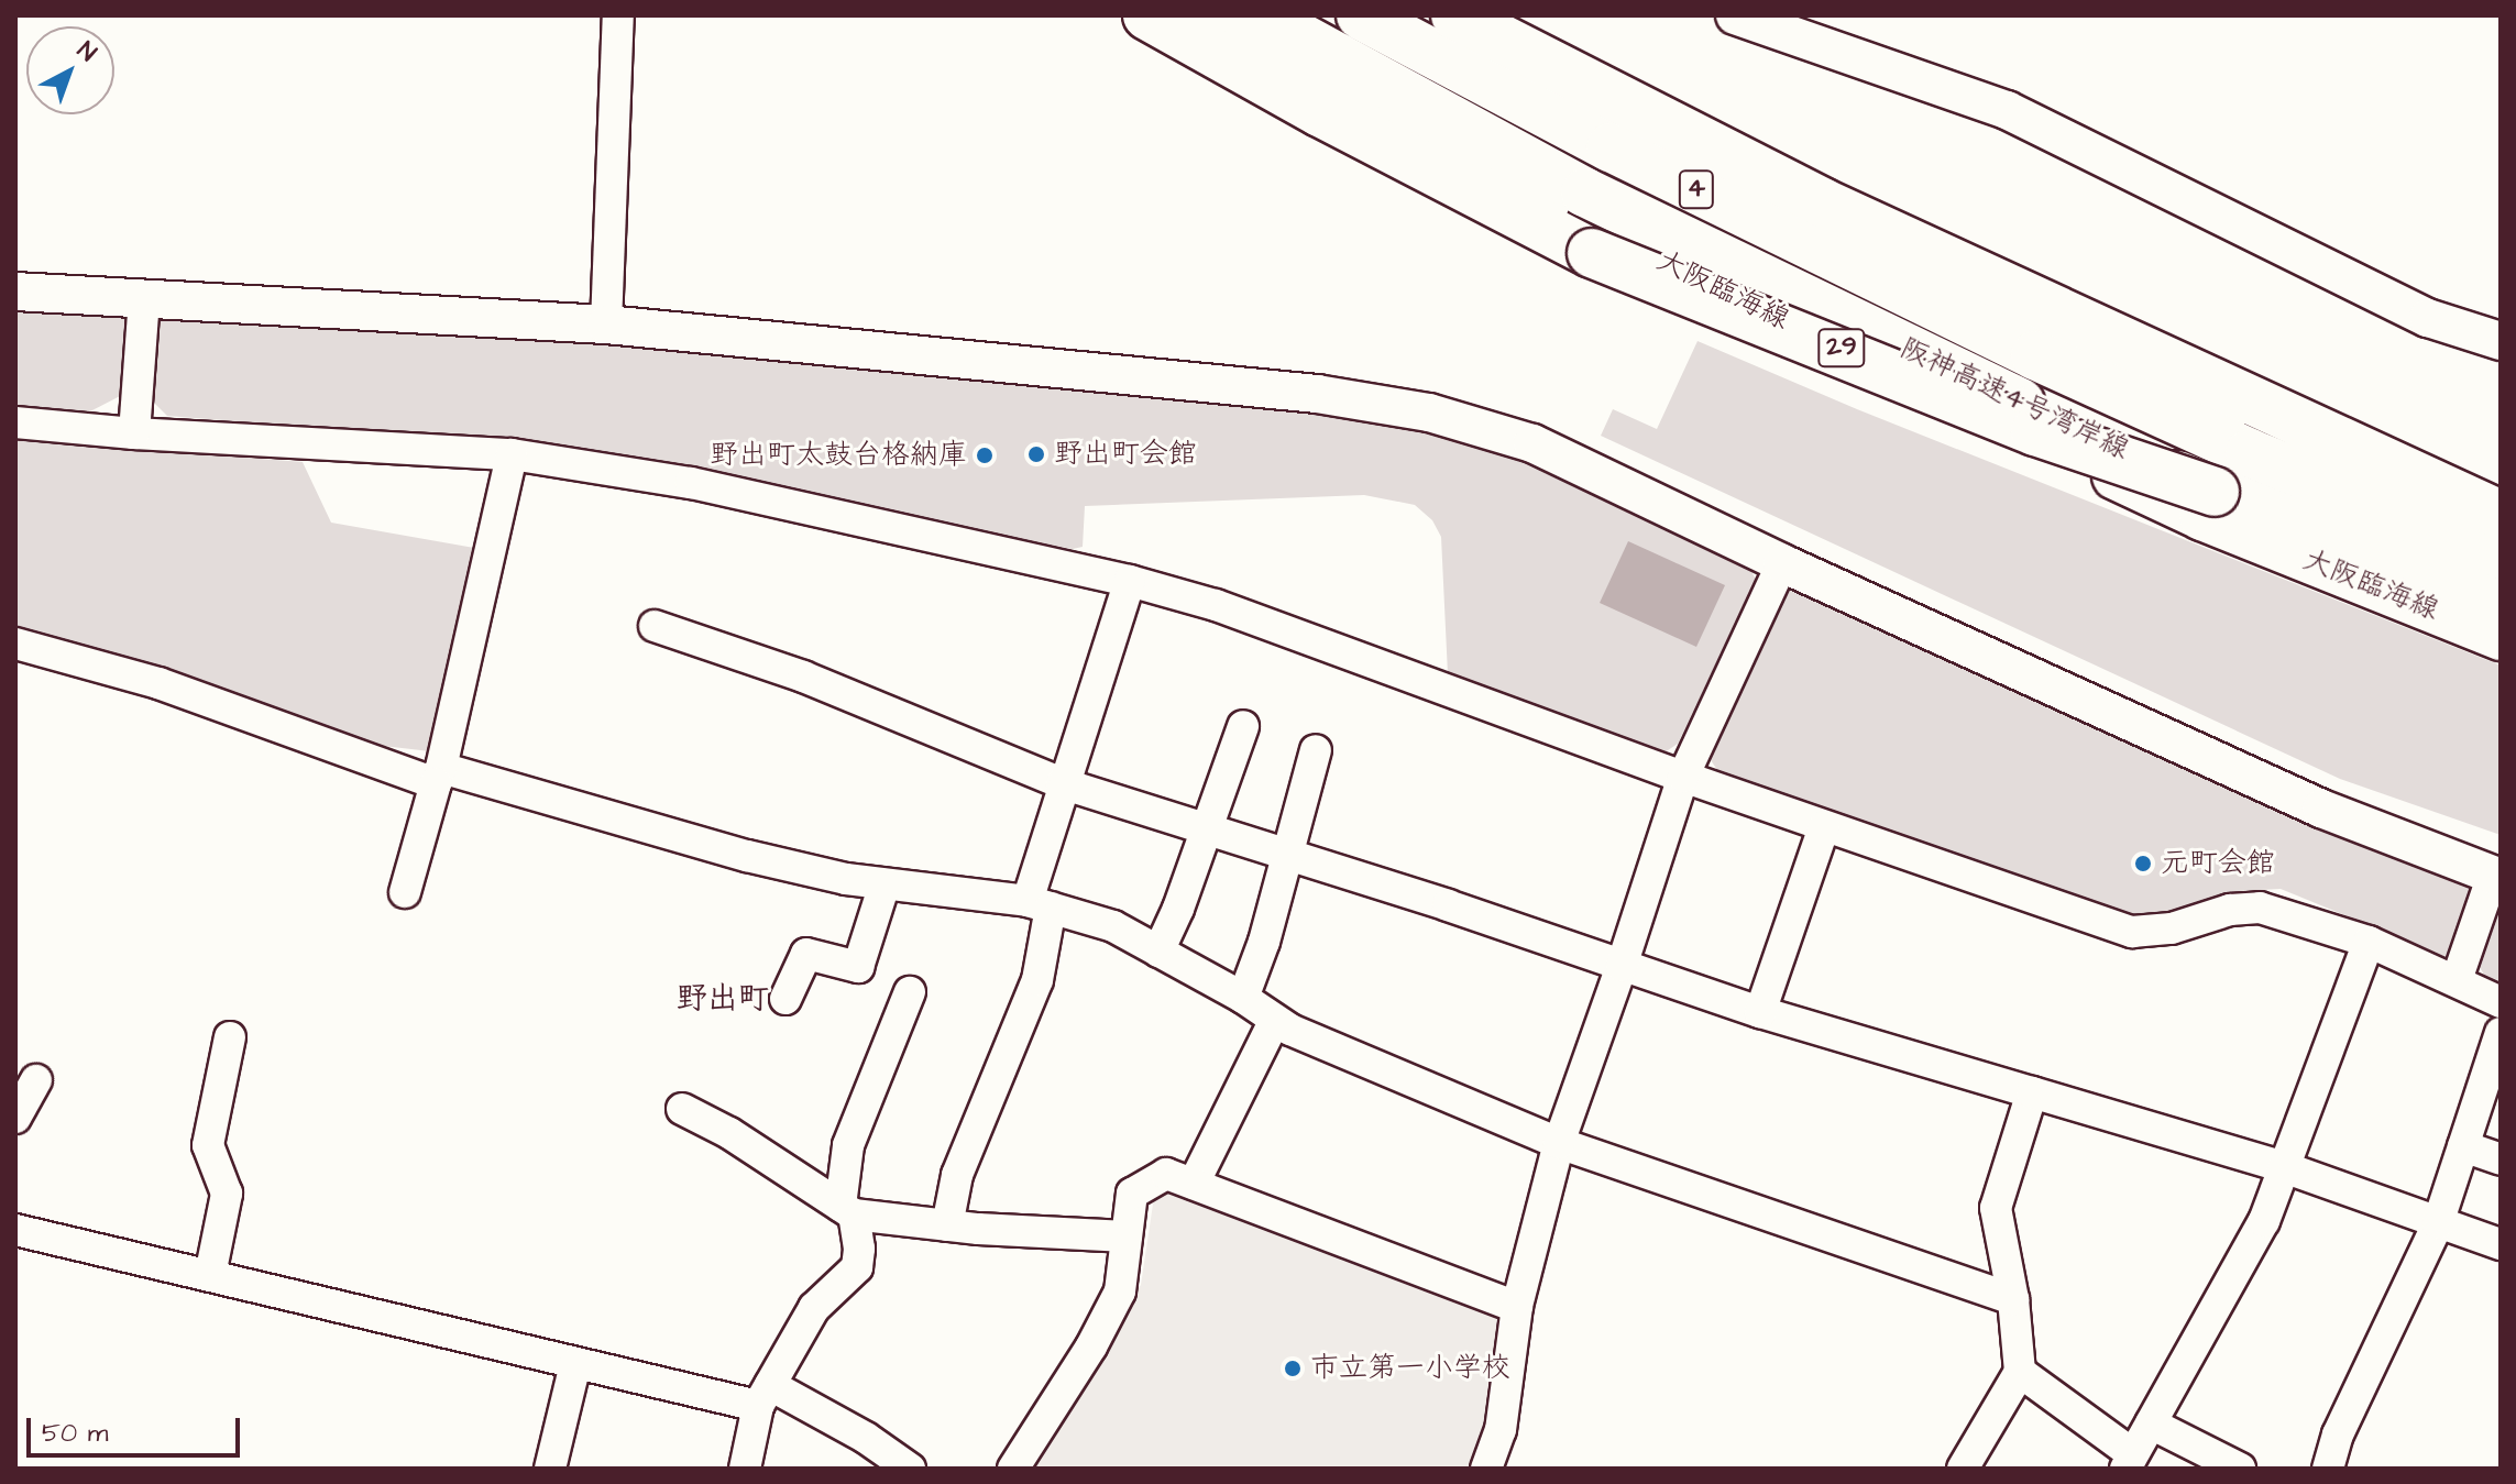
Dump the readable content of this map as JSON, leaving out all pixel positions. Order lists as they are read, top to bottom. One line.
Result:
{"streets":{"highway":["4","阪神高速4号湾岸線"],"main road":["大阪臨海線","29"]},"districts":["野出町"],"places":["野出町会館","野出町太鼓台格納庫","元町会館","市立第一小学校"],"scale_bar":"50 m","north":"top right"}
